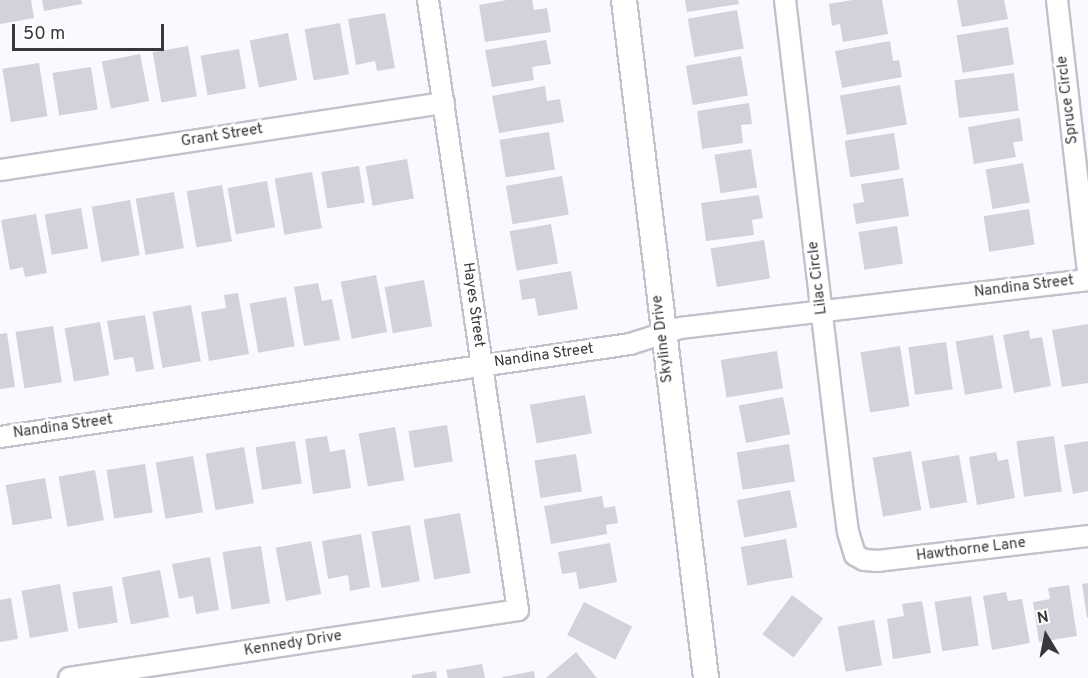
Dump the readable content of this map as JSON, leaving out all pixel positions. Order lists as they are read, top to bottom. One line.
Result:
{"streets":{"street":["Spruce Circle","Grant Street","Lilac Circle","Nandina Street","Hayes Street","Skyline Drive","Hawthorne Lane","Kennedy Drive"]},"crossings":[["Grant Street","Hayes Street"],["Lilac Circle","Nandina Street"],["Lilac Circle","Hawthorne Lane"],["Nandina Street","Hayes Street"],["Nandina Street","Skyline Drive"],["Hayes Street","Kennedy Drive"]],"scale_bar":"50 m","north":"top"}
